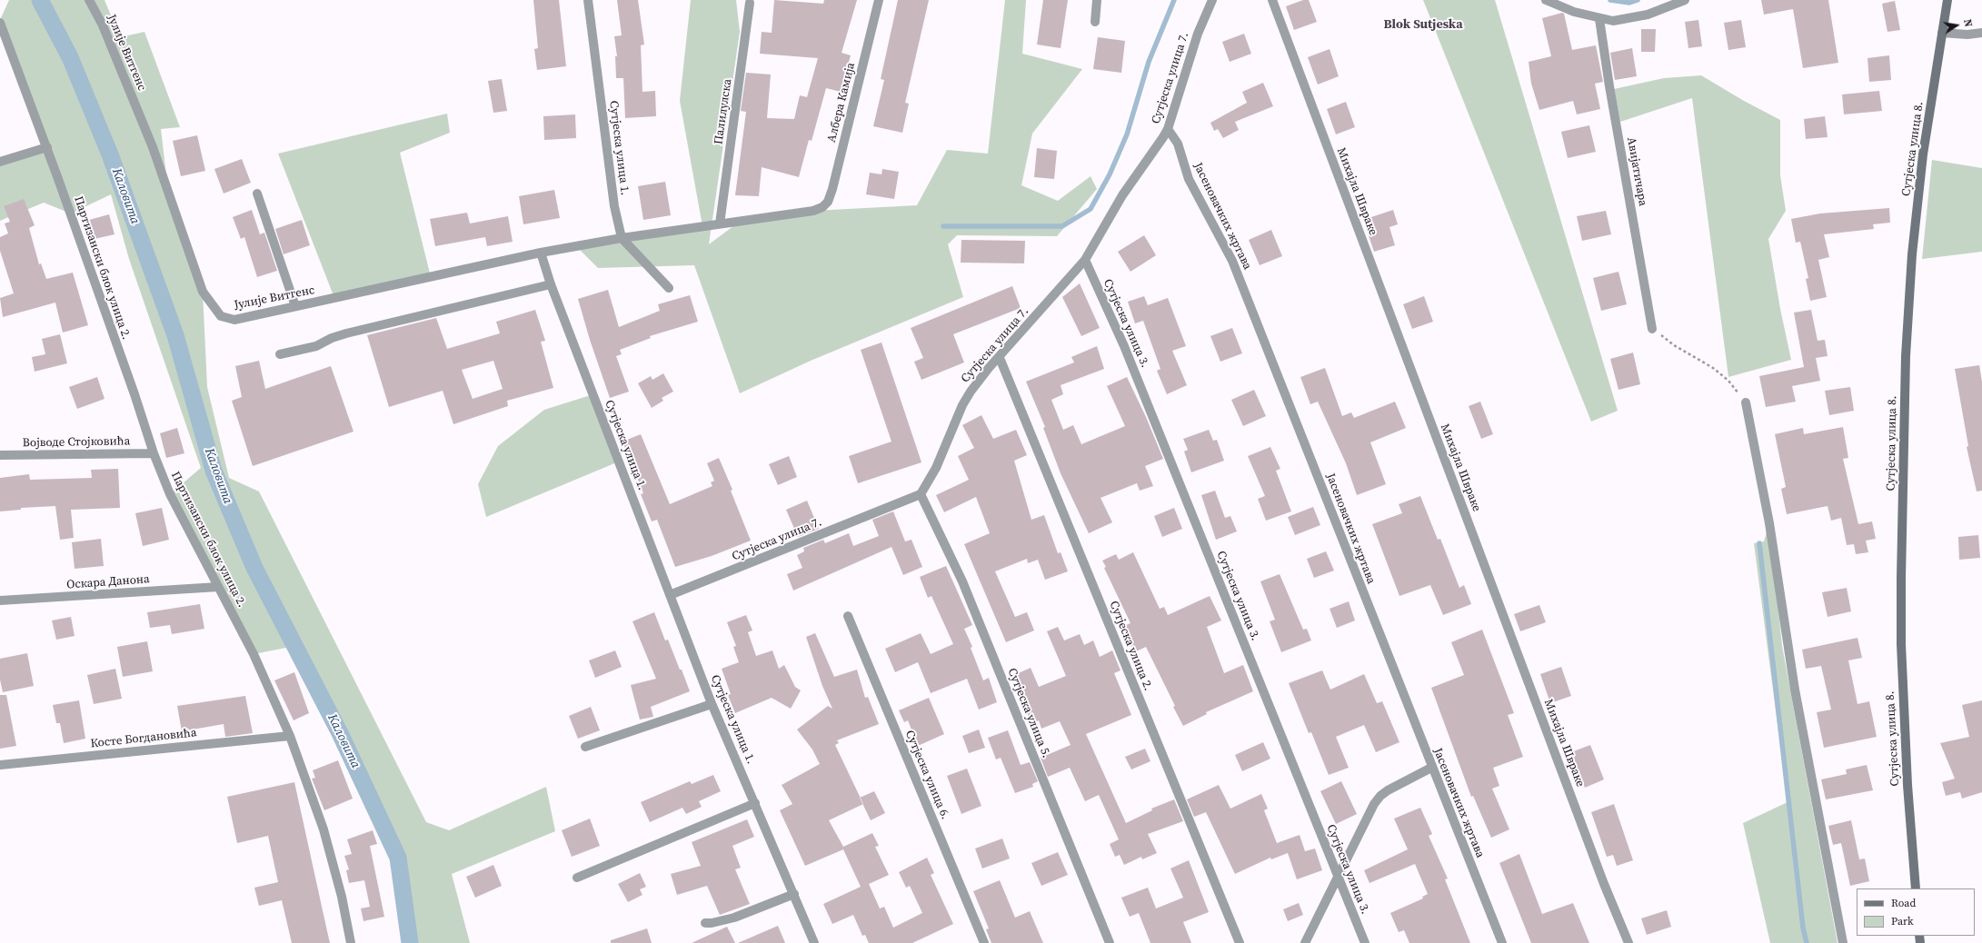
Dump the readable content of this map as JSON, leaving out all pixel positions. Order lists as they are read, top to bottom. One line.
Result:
{"streets":{"street":["Јулије Витгенс","Сутјеска улица 7.","Албера Камија","Палилулска","Сутјеска улица 1.","Сутјеска улица 8.","Авијатичара","Михајла Швраке","Јасеновачких жртава","Партизански блок улица 2.","Сутјеска улица 3.","Војводе Стојковића","Оскара Данона","Сутјеска улица 2.","Сутјеска улица 5.","Косте Богдановића","Сутјеска улица 6."]},"crossings":[["Јулије Витгенс","Сутјеска улица 1."],["Сутјеска улица 7.","Сутјеска улица 1."],["Сутјеска улица 7.","Јасеновачких жртава"],["Сутјеска улица 7.","Сутјеска улица 3."],["Сутјеска улица 7.","Сутјеска улица 2."],["Сутјеска улица 7.","Сутјеска улица 5."],["Албера Камија","Палилулска"],["Партизански блок улица 2.","Војводе Стојковића"],["Партизански блок улица 2.","Оскара Данона"],["Партизански блок улица 2.","Косте Богдановића"]],"districts":["Blok Sutjeska"],"water":["Каловита"],"legend":["Road","Park"],"north":"right"}
